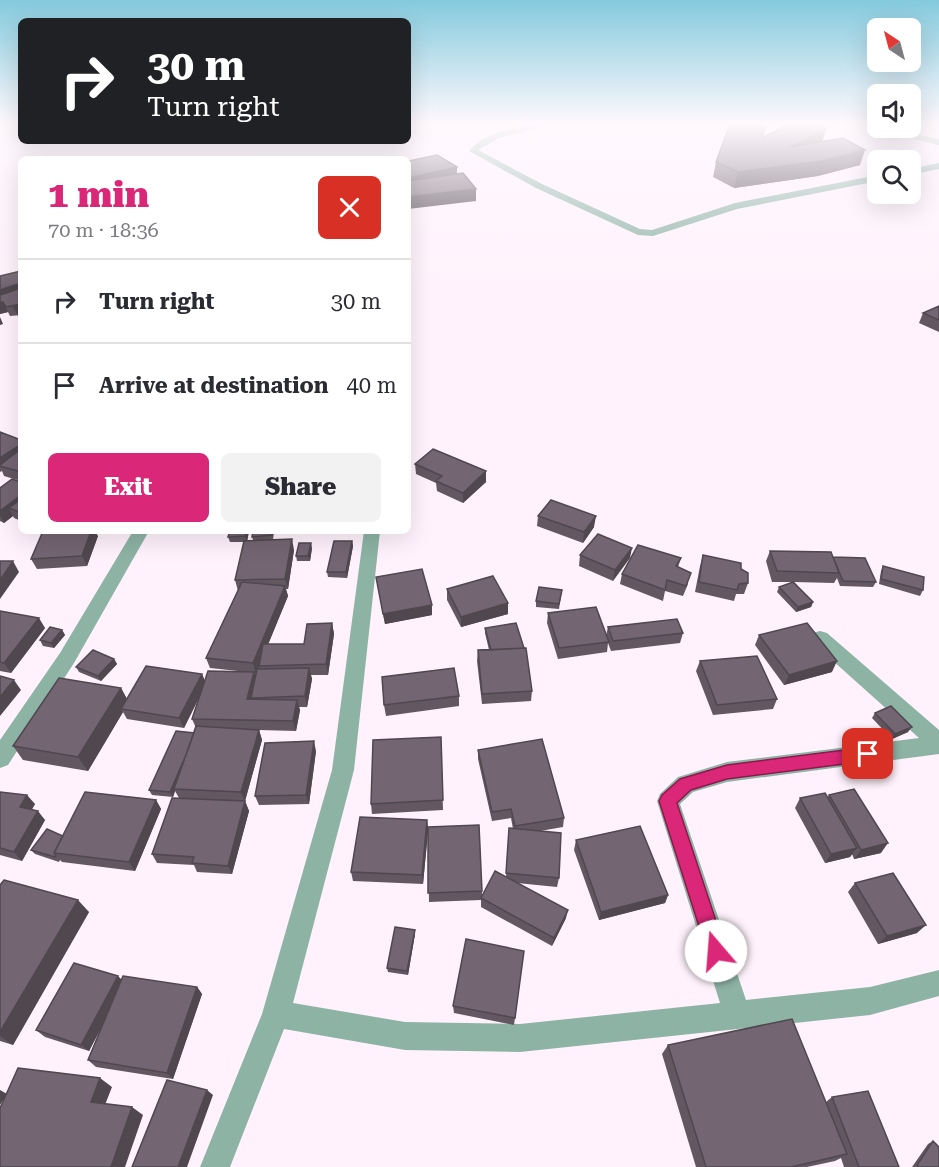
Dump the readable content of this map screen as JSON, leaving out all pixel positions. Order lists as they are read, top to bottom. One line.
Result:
{"north":"top left","page":{"turn":["30 m","Turn right"],"heading":["1 min","70 m · 18:36"],"list":[{"name":"Turn right","value":"30 m"},{"name":"Arrive at destination","value":"40 m"}],"buttons":["Exit","Share"]}}
